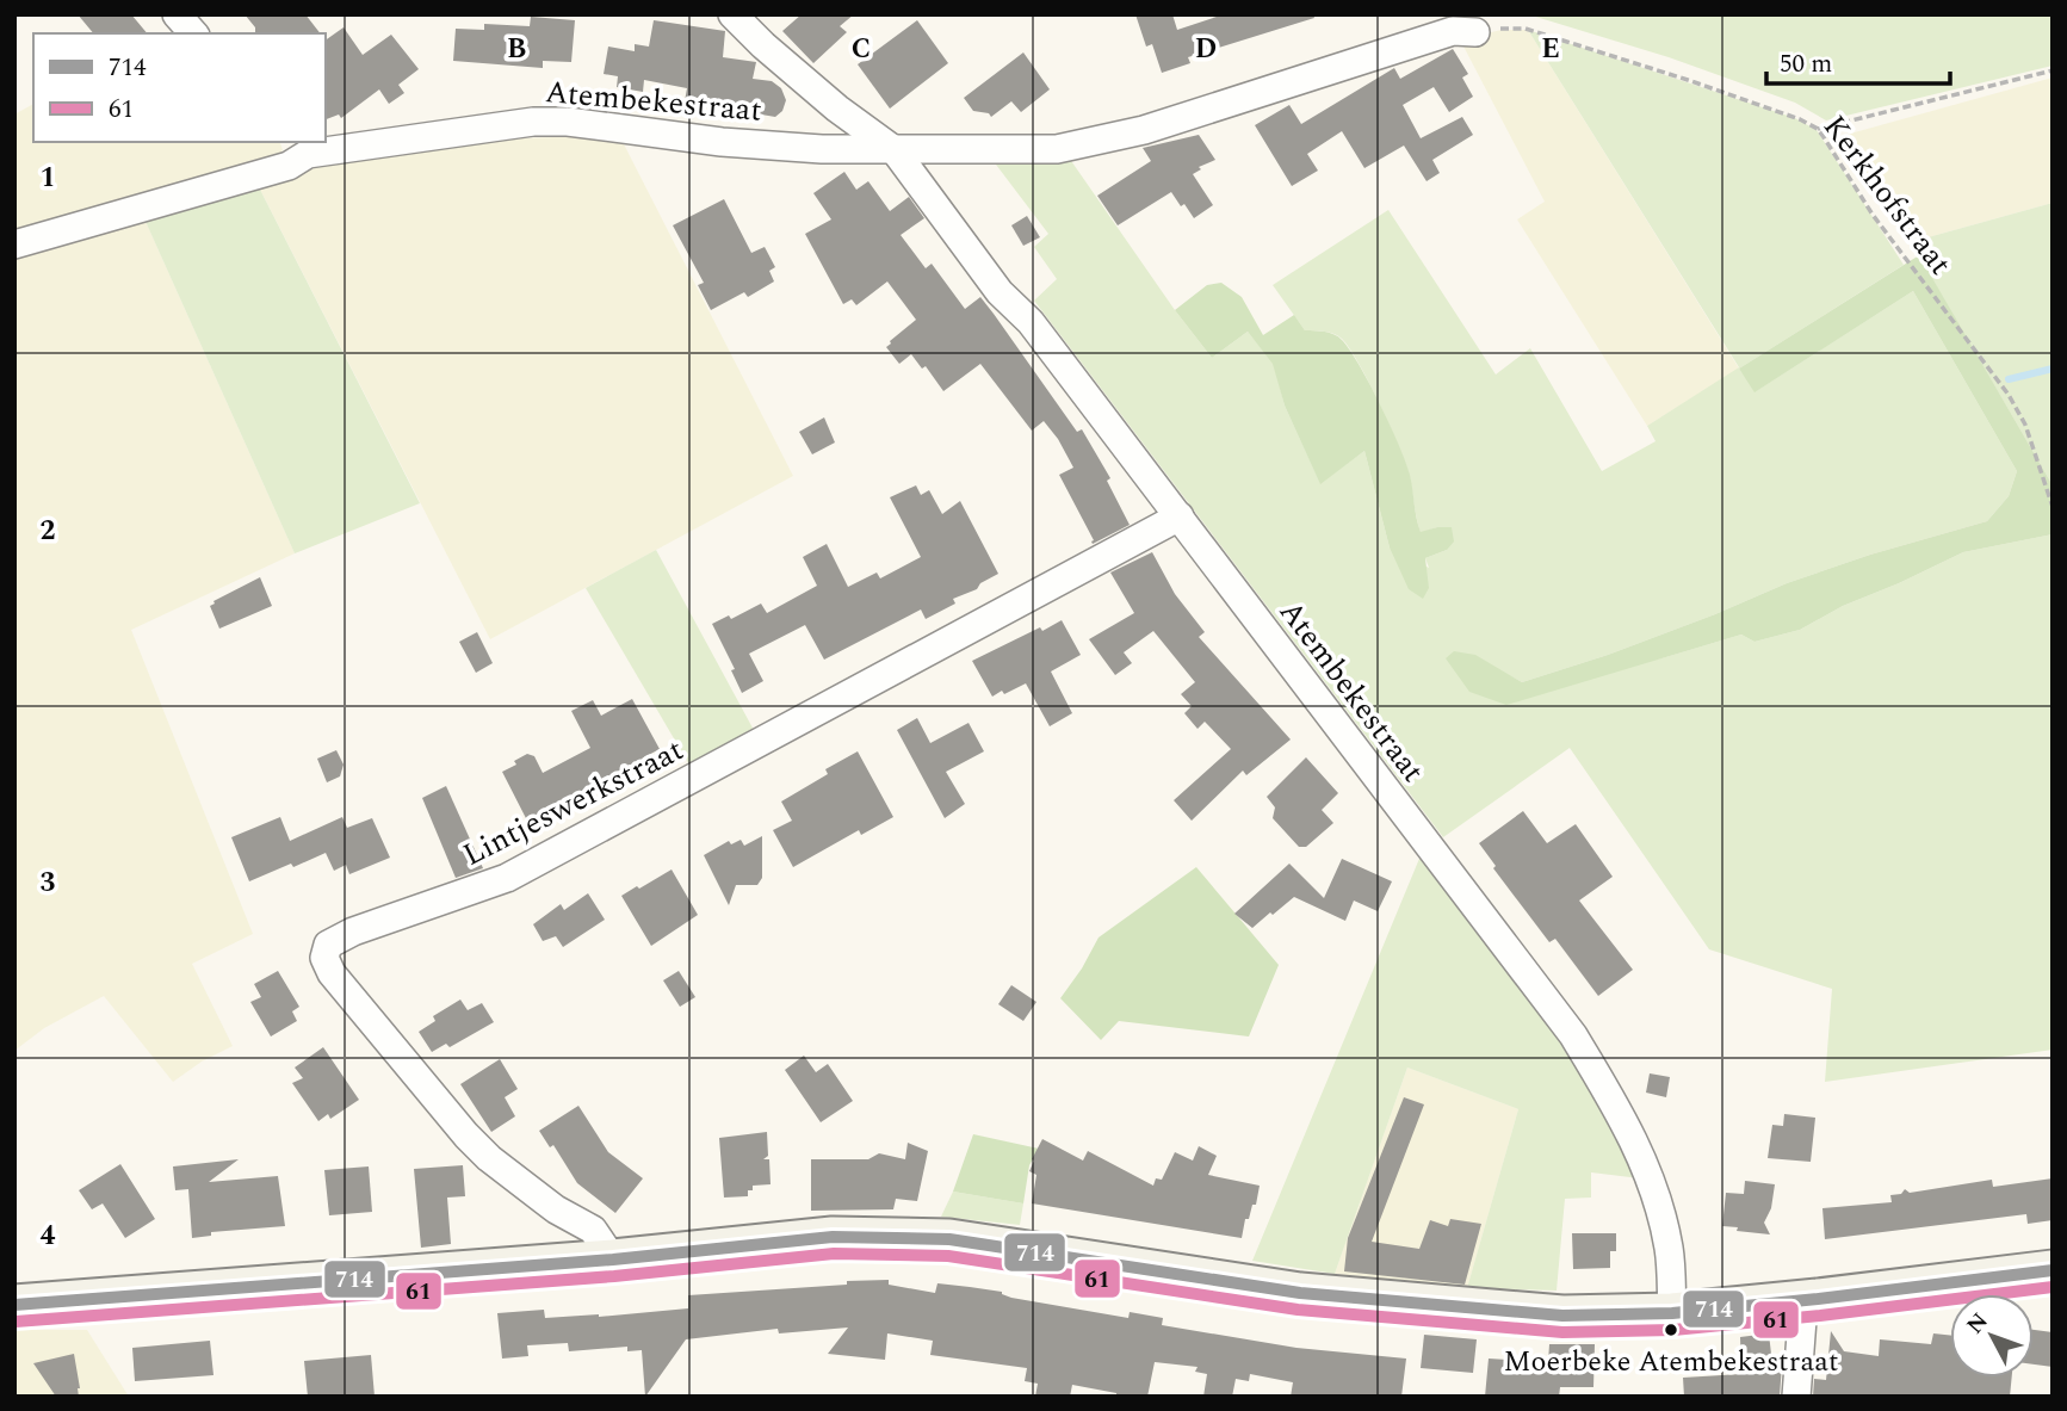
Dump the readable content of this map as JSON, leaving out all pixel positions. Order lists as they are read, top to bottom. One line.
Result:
{"streets":{"street":["Atembekestraat","Lintjeswerkstraat"],"path":["Kerkhofstraat"]},"crossings":[["Atembekestraat","Kerkhofstraat"],["Atembekestraat","Lintjeswerkstraat"]],"places":["Moerbeke Atembekestraat"],"lines":["transit line 714","transit line 61"],"legend":["714","61"],"scale_bar":"50 m","north":"top left","grid":{"columns":["B","C","D","E"],"rows":["1","2","3","4"]}}
